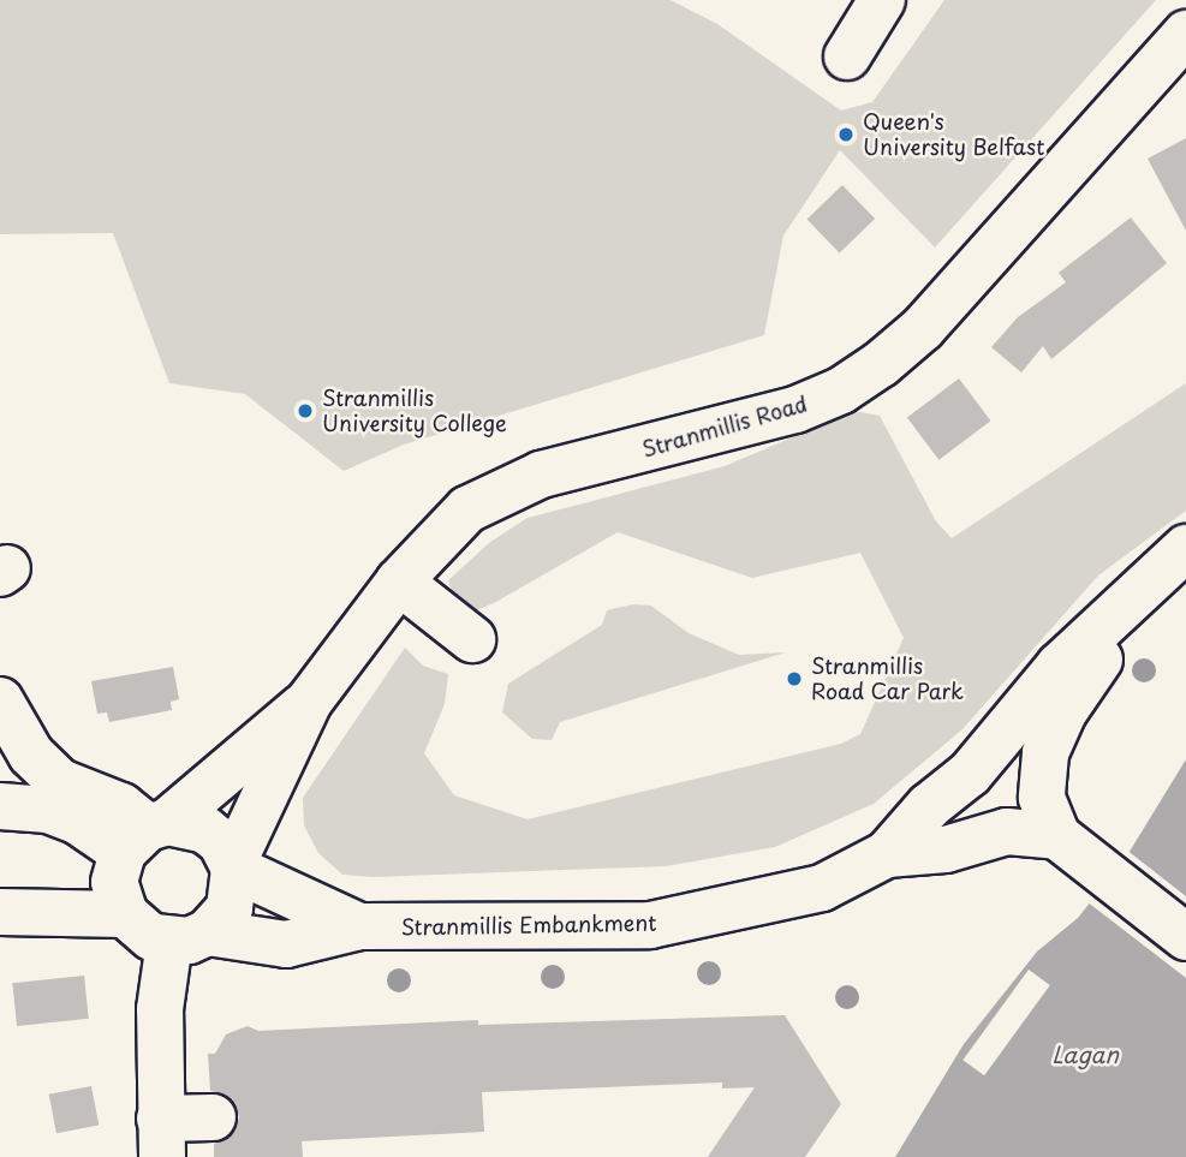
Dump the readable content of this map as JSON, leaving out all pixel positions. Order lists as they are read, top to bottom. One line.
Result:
{"streets":{"street":["Stranmillis Road","Stranmillis Embankment"]},"crossings":[["Stranmillis Road","Stranmillis Embankment"]],"water":["Lagan"],"places":["Queen's University Belfast","Stranmillis University College","Stranmillis Road Car Park"]}
